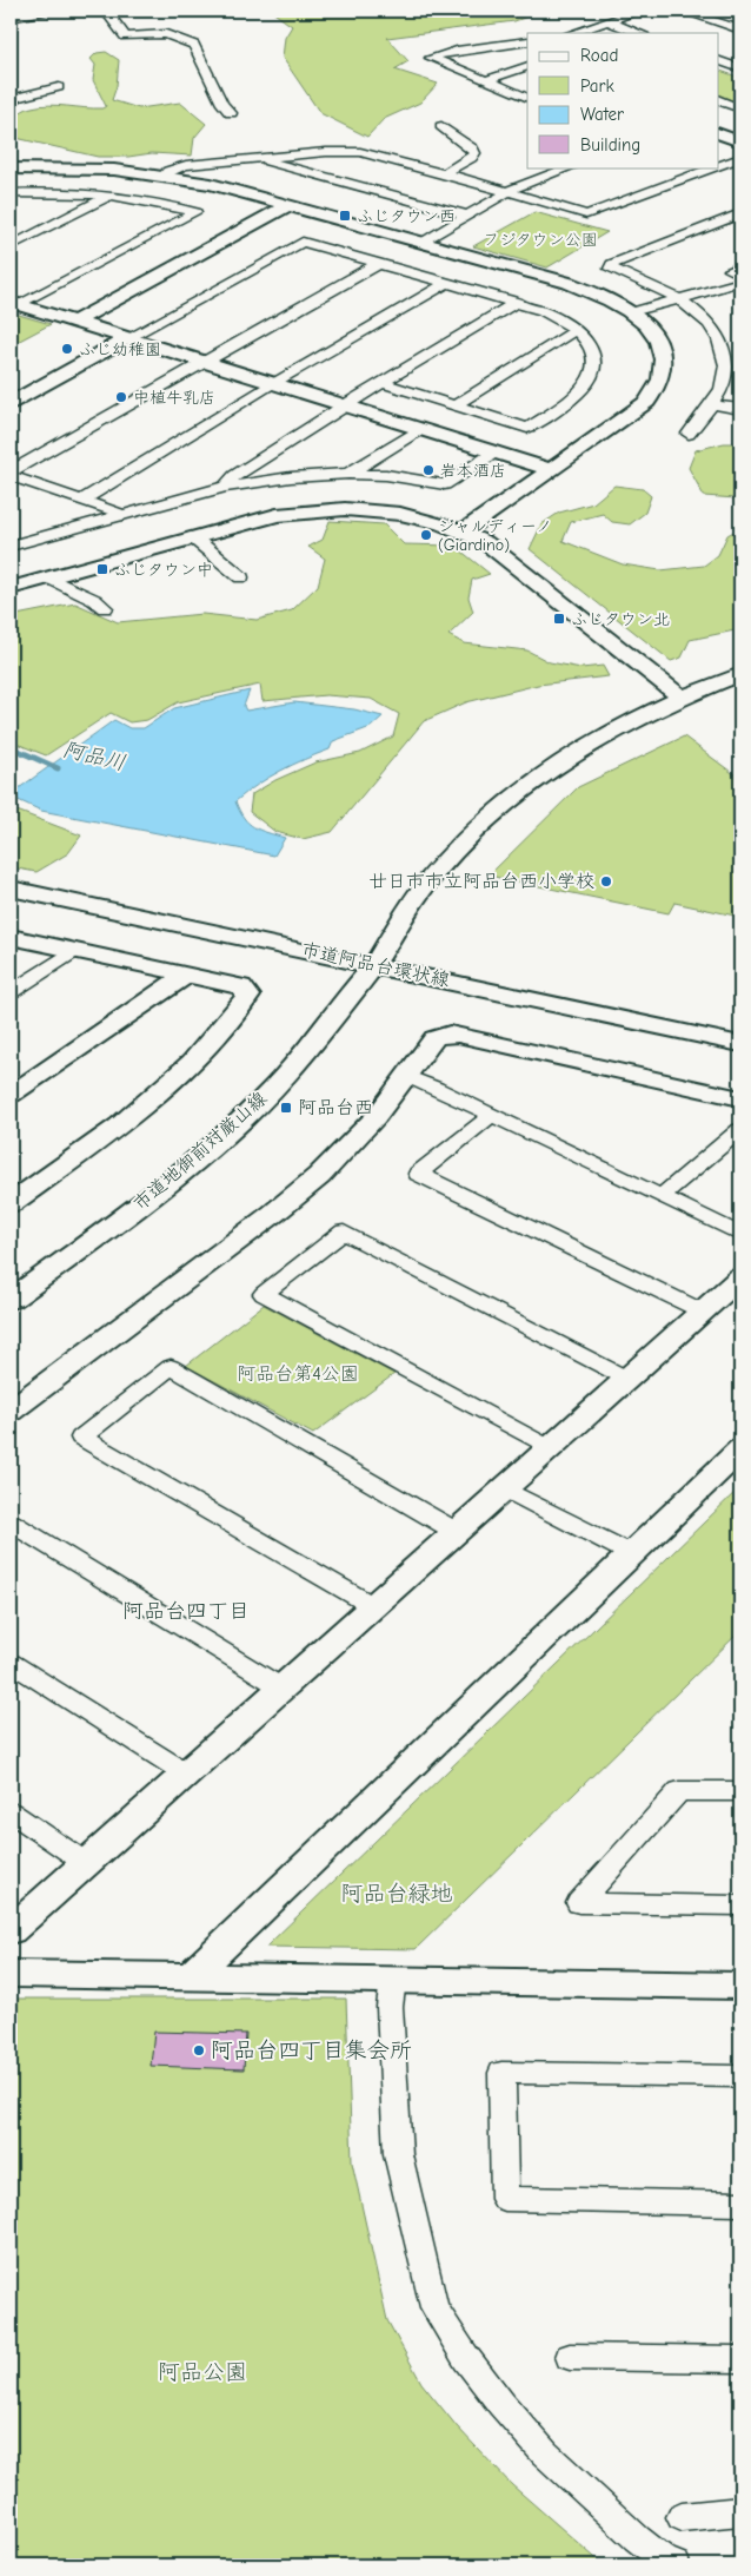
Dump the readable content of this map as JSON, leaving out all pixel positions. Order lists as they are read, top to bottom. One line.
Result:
{"streets":{"street":["市道阿品台環状線","市道地御前対厳山線"]},"crossings":[["市道阿品台環状線","市道地御前対厳山線"]],"districts":["阿品台四丁目"],"water":["阿品川"],"parks":["フジタウン公園","阿品台第4公園","阿品台緑地","阿品公園"],"places":{"transit":["ふじタウン西","ふじタウン中","ふじタウン北","阿品台西"],"other":["ふじ幼稚園","中植牛乳店","岩本酒店","ジャルディーノ (Giardino)","廿日市市立阿品台西小学校","阿品台四丁目集会所"]},"legend":["Road","Park","Water","Building"]}
